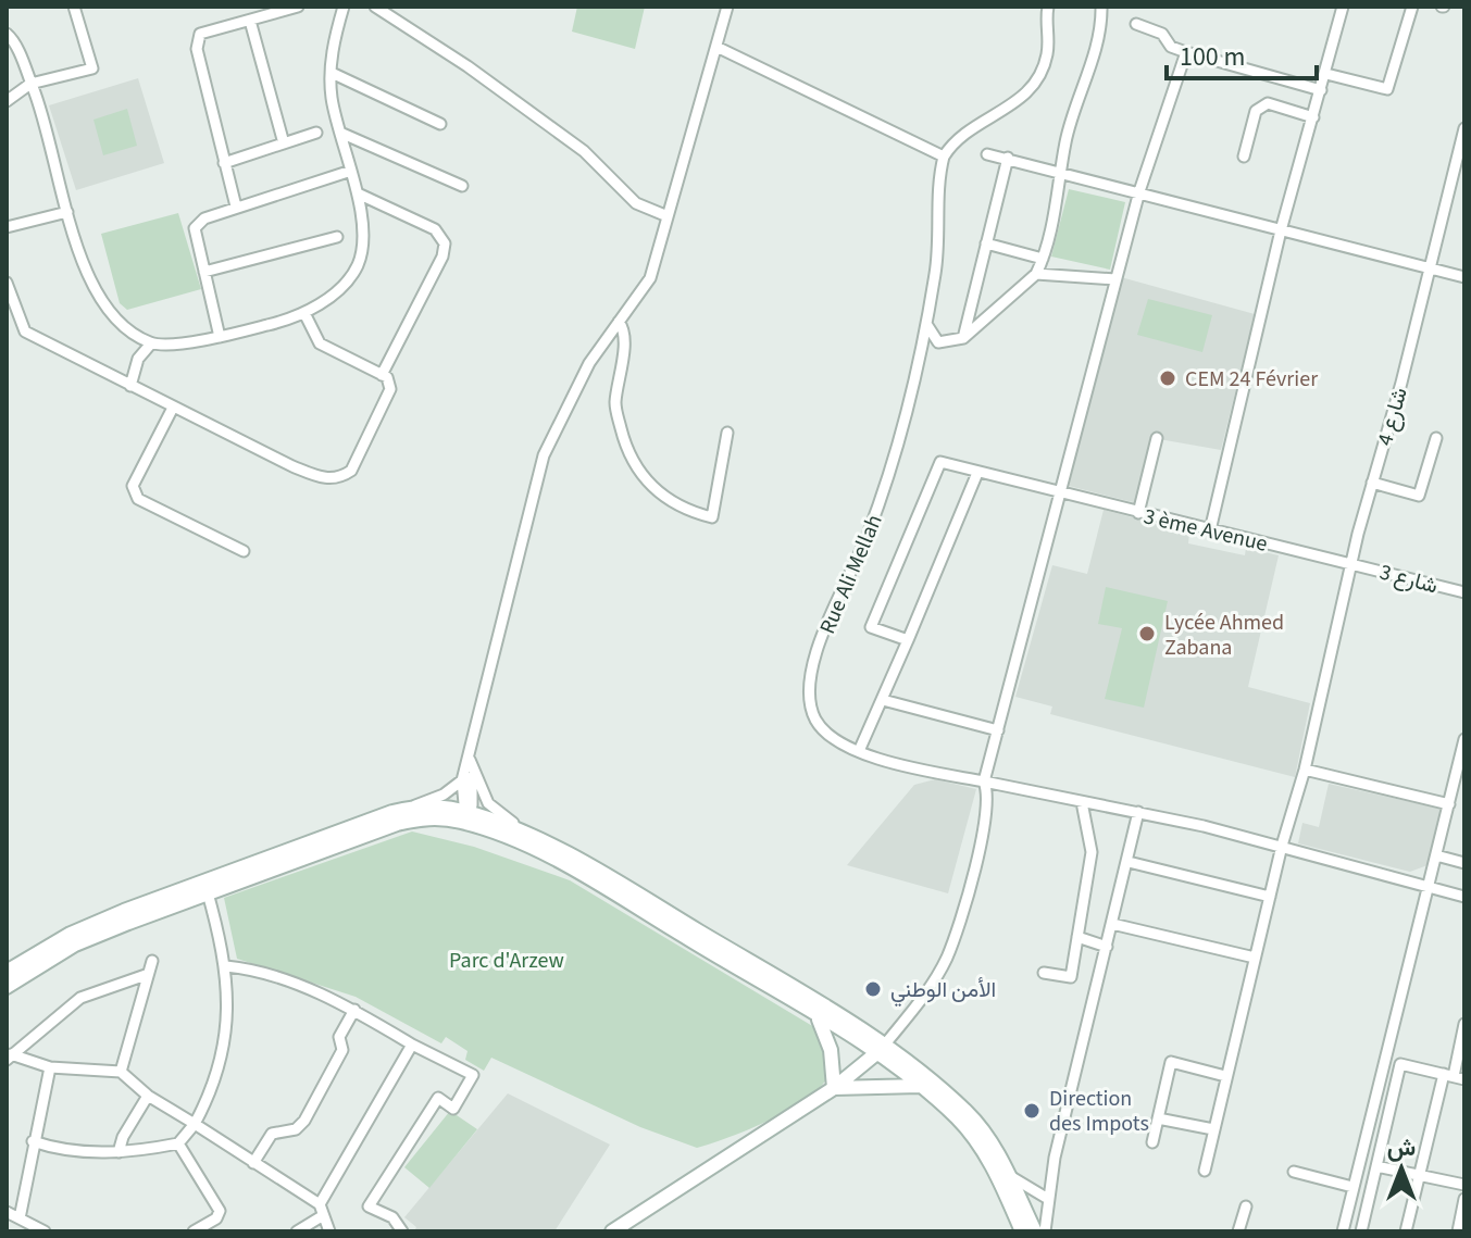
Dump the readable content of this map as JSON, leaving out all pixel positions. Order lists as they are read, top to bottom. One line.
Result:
{"streets":{"street":["شارع 4","3 ème Avenue","Rue Ali Mellah","شارع 3"]},"crossings":[["شارع 4","3 ème Avenue"],["شارع 4","Rue Ali Mellah"],["شارع 4","شارع 3"],["3 ème Avenue","شارع 3"]],"parks":["Parc d'Arzew"],"places":["CEM 24 Février","Lycée Ahmed Zabana","الأمن الوطني","Direction des Impots"],"scale_bar":"100 m","north":"top"}
